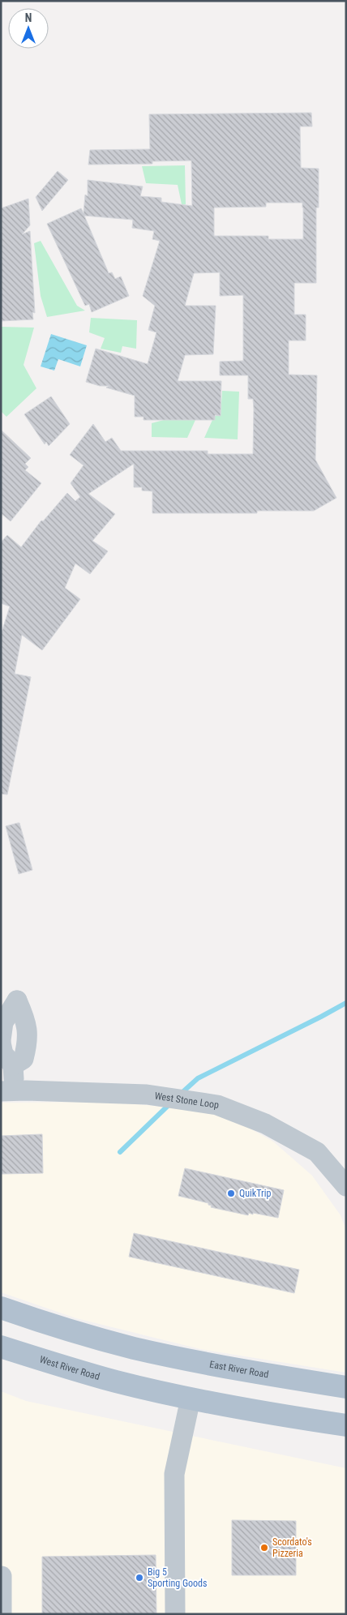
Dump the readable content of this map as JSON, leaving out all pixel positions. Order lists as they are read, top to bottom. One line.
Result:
{"streets":{"main road":["West River Road","East River Road"],"street":["West Stone Loop"]},"places":["QuikTrip","Scordato's Pizzeria","Big 5 Sporting Goods"],"north":"top"}
